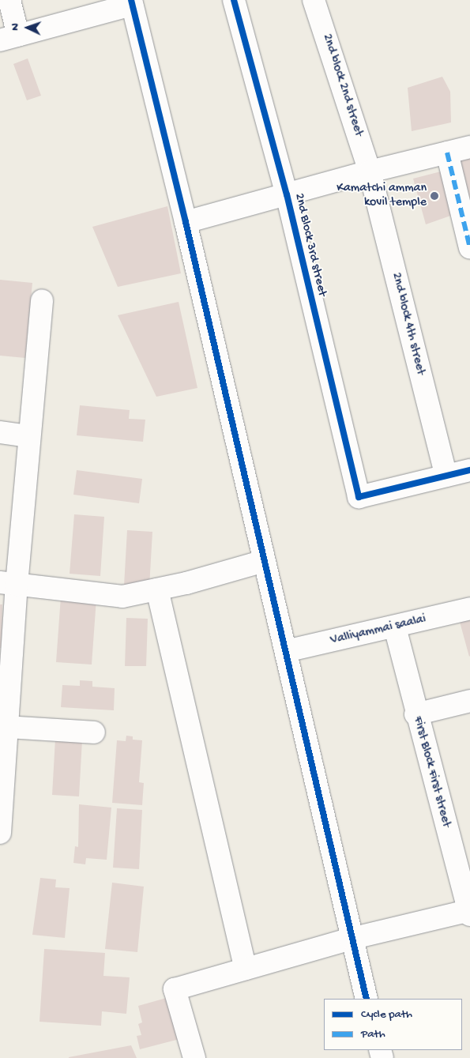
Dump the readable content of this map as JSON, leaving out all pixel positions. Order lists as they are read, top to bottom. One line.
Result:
{"streets":{"street":["2nd block 2nd street","2nd Block 3rd street","2nd block 4th street","Valliyammai saalai","First Block First street"]},"crossings":[["2nd block 2nd street","2nd block 4th street"],["2nd Block 3rd street","2nd block 4th street"],["Valliyammai saalai","First Block First street"]],"places":["Kamatchi amman kovil temple"],"legend":["Cycle path","Path"],"north":"left"}
